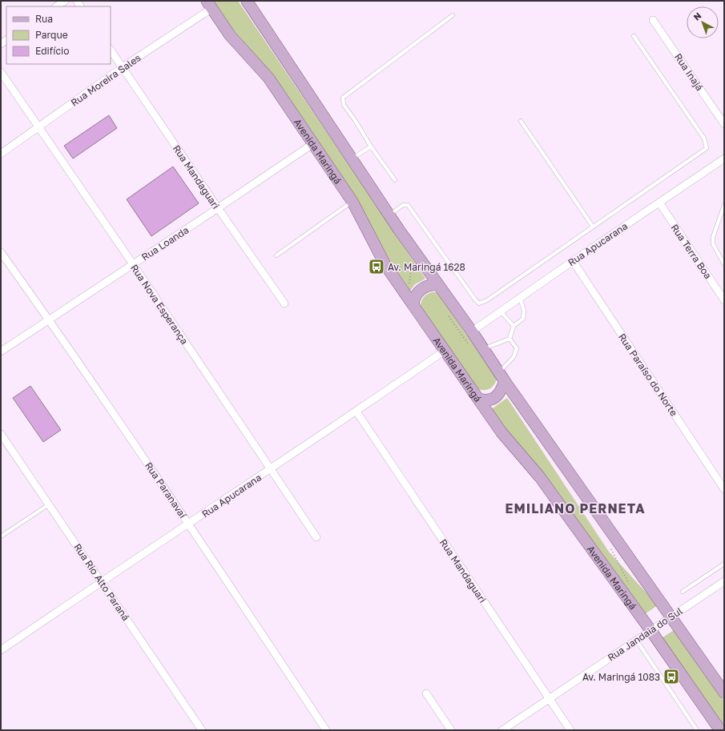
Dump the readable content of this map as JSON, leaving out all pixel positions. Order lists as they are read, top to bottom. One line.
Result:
{"streets":{"main road":["Avenida Maringá"],"street":["Rua Inajá","Rua Moreira Sales","Rua Mandaguari","Rua Loanda","Rua Apucarana","Rua Terra Boa","Rua Nova Esperança","Rua Paraíso do Norte","Rua Paranavaí","Rua Rio Alto Paraná","Rua Jandaia do Sul"]},"crossings":[["Rua Moreira Sales","Avenida Maringá"],["Rua Moreira Sales","Rua Mandaguari"],["Rua Moreira Sales","Rua Nova Esperança"],["Avenida Maringá","Rua Loanda"],["Avenida Maringá","Rua Apucarana"],["Avenida Maringá","Rua Jandaia do Sul"],["Rua Mandaguari","Rua Loanda"],["Rua Mandaguari","Rua Apucarana"],["Rua Mandaguari","Rua Jandaia do Sul"],["Rua Loanda","Rua Nova Esperança"],["Rua Loanda","Rua Paranavaí"],["Rua Apucarana","Rua Terra Boa"],["Rua Apucarana","Rua Nova Esperança"],["Rua Apucarana","Rua Paraíso do Norte"],["Rua Apucarana","Rua Paranavaí"],["Rua Apucarana","Rua Rio Alto Paraná"]],"districts":["EMILIANO PERNETA"],"places":{"bus stop":["Av. Maringá 1628","Av. Maringá 1083"]},"legend":["Rua","Parque","Edifício"],"north":"top left"}
